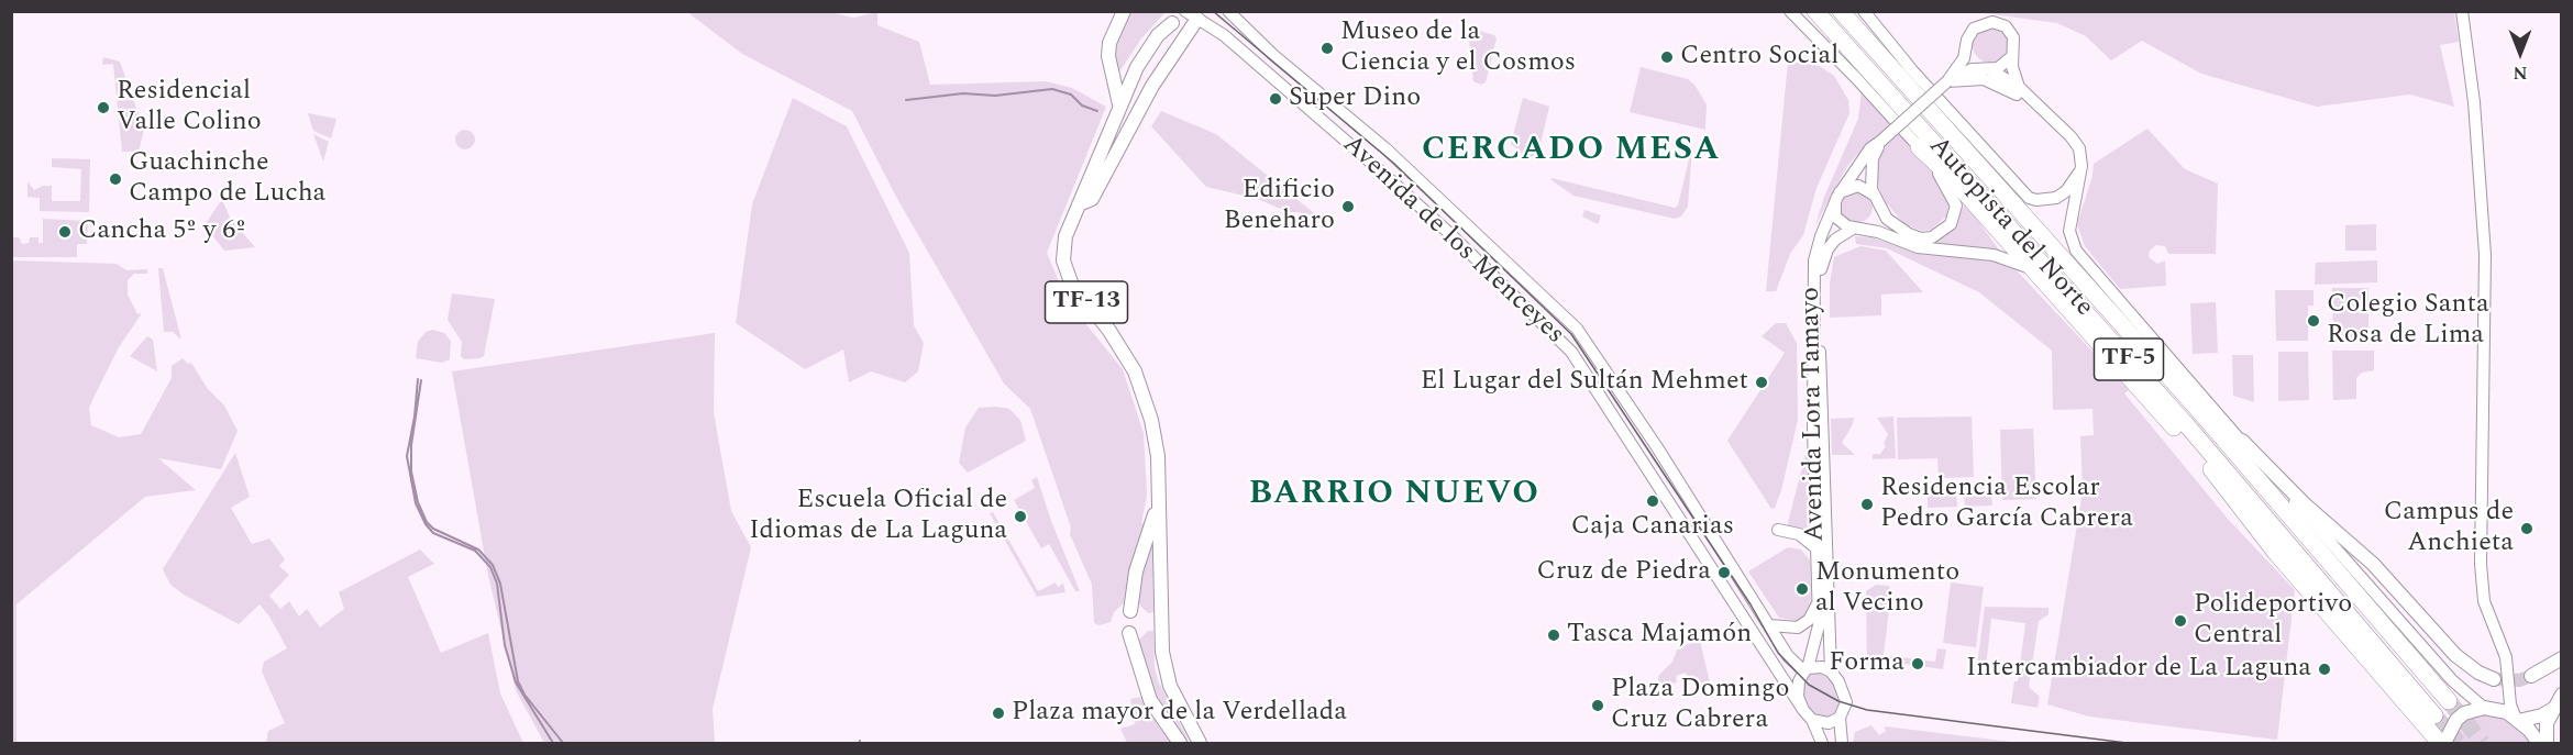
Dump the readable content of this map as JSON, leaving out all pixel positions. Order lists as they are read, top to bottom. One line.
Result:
{"streets":{"highway":["Autopista del Norte","TF-5"],"main road":["Avenida de los Menceyes","TF-13","Avenida Lora Tamayo"]},"crossings":[["Avenida de los Menceyes","Avenida Lora Tamayo"]],"districts":["CERCADO MESA","BARRIO NUEVO"],"places":["Museo de la Ciencia y el Cosmos","Centro Social","Super Dino","Residencial Valle Colino","Guachinche Campo de Lucha","Edificio Beneharo","Cancha 5º y 6º","Colegio Santa Rosa de Lima","El Lugar del Sultán Mehmet","Caja Canarias","Residencia Escolar Pedro García Cabrera","Escuela Oficial de Idiomas de La Laguna","Campus de Anchieta","Cruz de Piedra","Monumento al Vecino","Polideportivo Central","Tasca Majamón","Forma","Intercambiador de La Laguna","Plaza Domingo Cruz Cabrera","Plaza mayor de la Verdellada"],"north":"bottom"}
